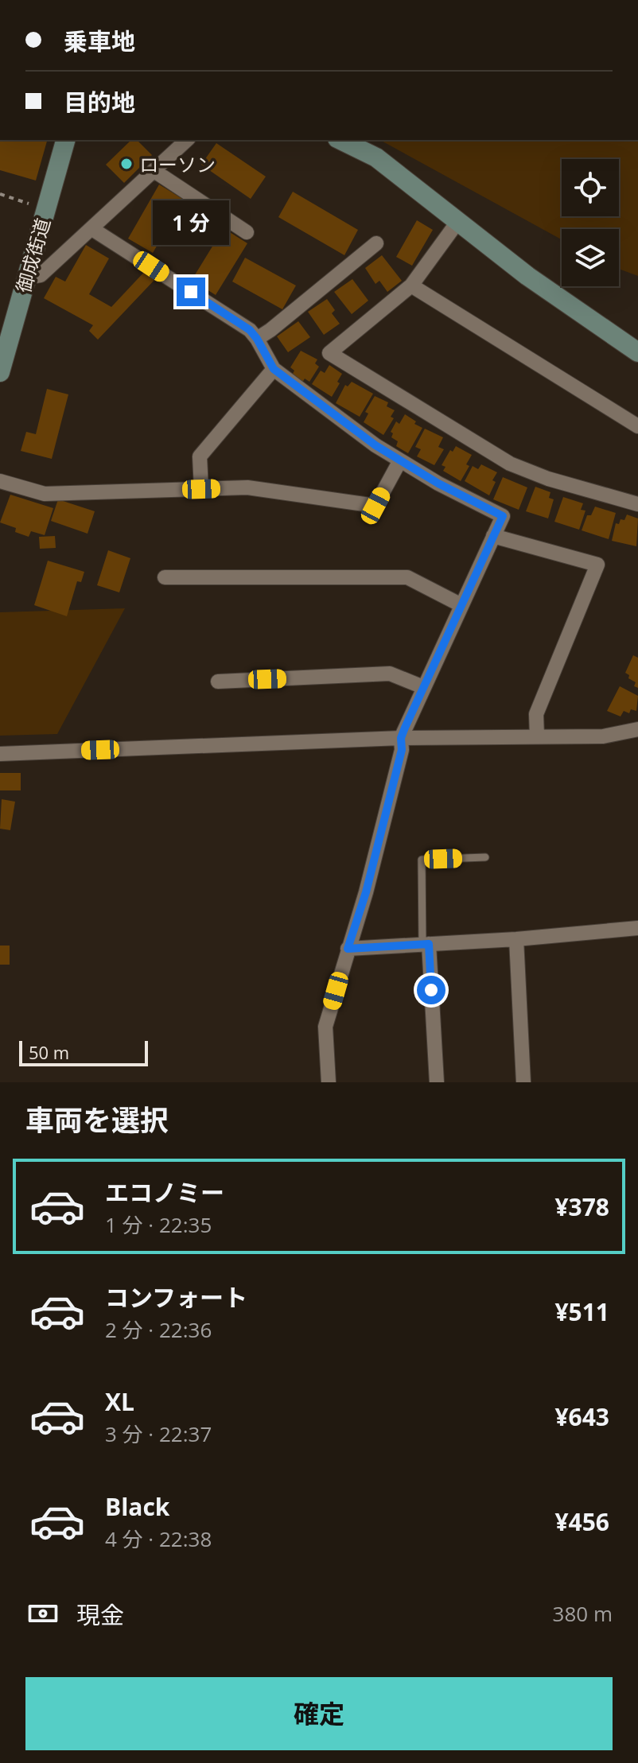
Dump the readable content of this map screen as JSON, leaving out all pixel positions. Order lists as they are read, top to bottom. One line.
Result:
{"streets":{"street":["御成街道"]},"places":["ローソン"],"scale_bar":"50 m","page":{"banner":["乗車地","目的地"],"bubble":"1 分","scale":"50 m","heading":"車両を選択","list":[{"name":"エコノミー","note":"1 分 · 22:35","value":"¥378"},{"name":"コンフォート","note":"2 分 · 22:36","value":"¥511"},{"name":"XL","note":"3 分 · 22:37","value":"¥643"},{"name":"Black","note":"4 分 · 22:38","value":"¥456"}],"pay":["現金","380 m"],"buttons":"確定"}}
